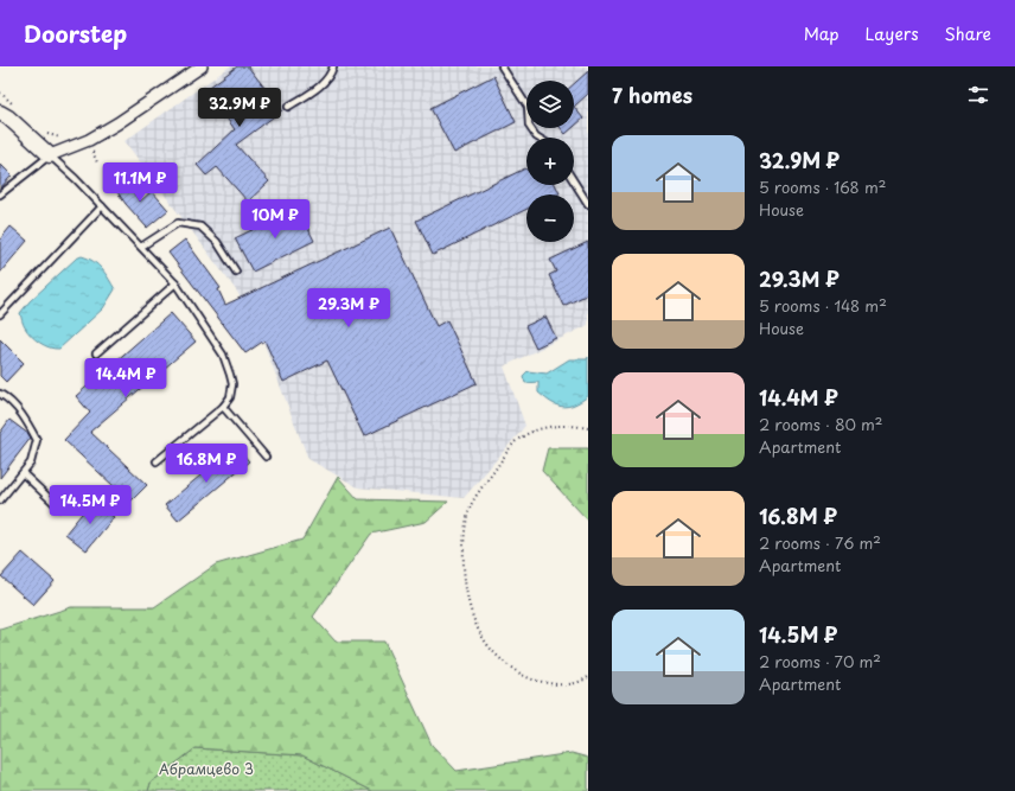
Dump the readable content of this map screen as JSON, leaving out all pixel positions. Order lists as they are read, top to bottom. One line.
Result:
{"parks":["Абрамцево 3"],"page":{"header":"Doorstep","nav":["Map","Layers","Share"],"heading":"7 homes","map_buttons":["+","−"],"price":["32.9M ₽","11.1M ₽","10M ₽","29.3M ₽","14.4M ₽","16.8M ₽","14.5M ₽"],"list":[{"name":"32.9M ₽","note":"5 rooms · 168 m² · House"},{"name":"29.3M ₽","note":"5 rooms · 148 m² · House"},{"name":"14.4M ₽","note":"2 rooms · 80 m² · Apartment"},{"name":"16.8M ₽","note":"2 rooms · 76 m² · Apartment"},{"name":"14.5M ₽","note":"2 rooms · 70 m² · Apartment"}]}}
